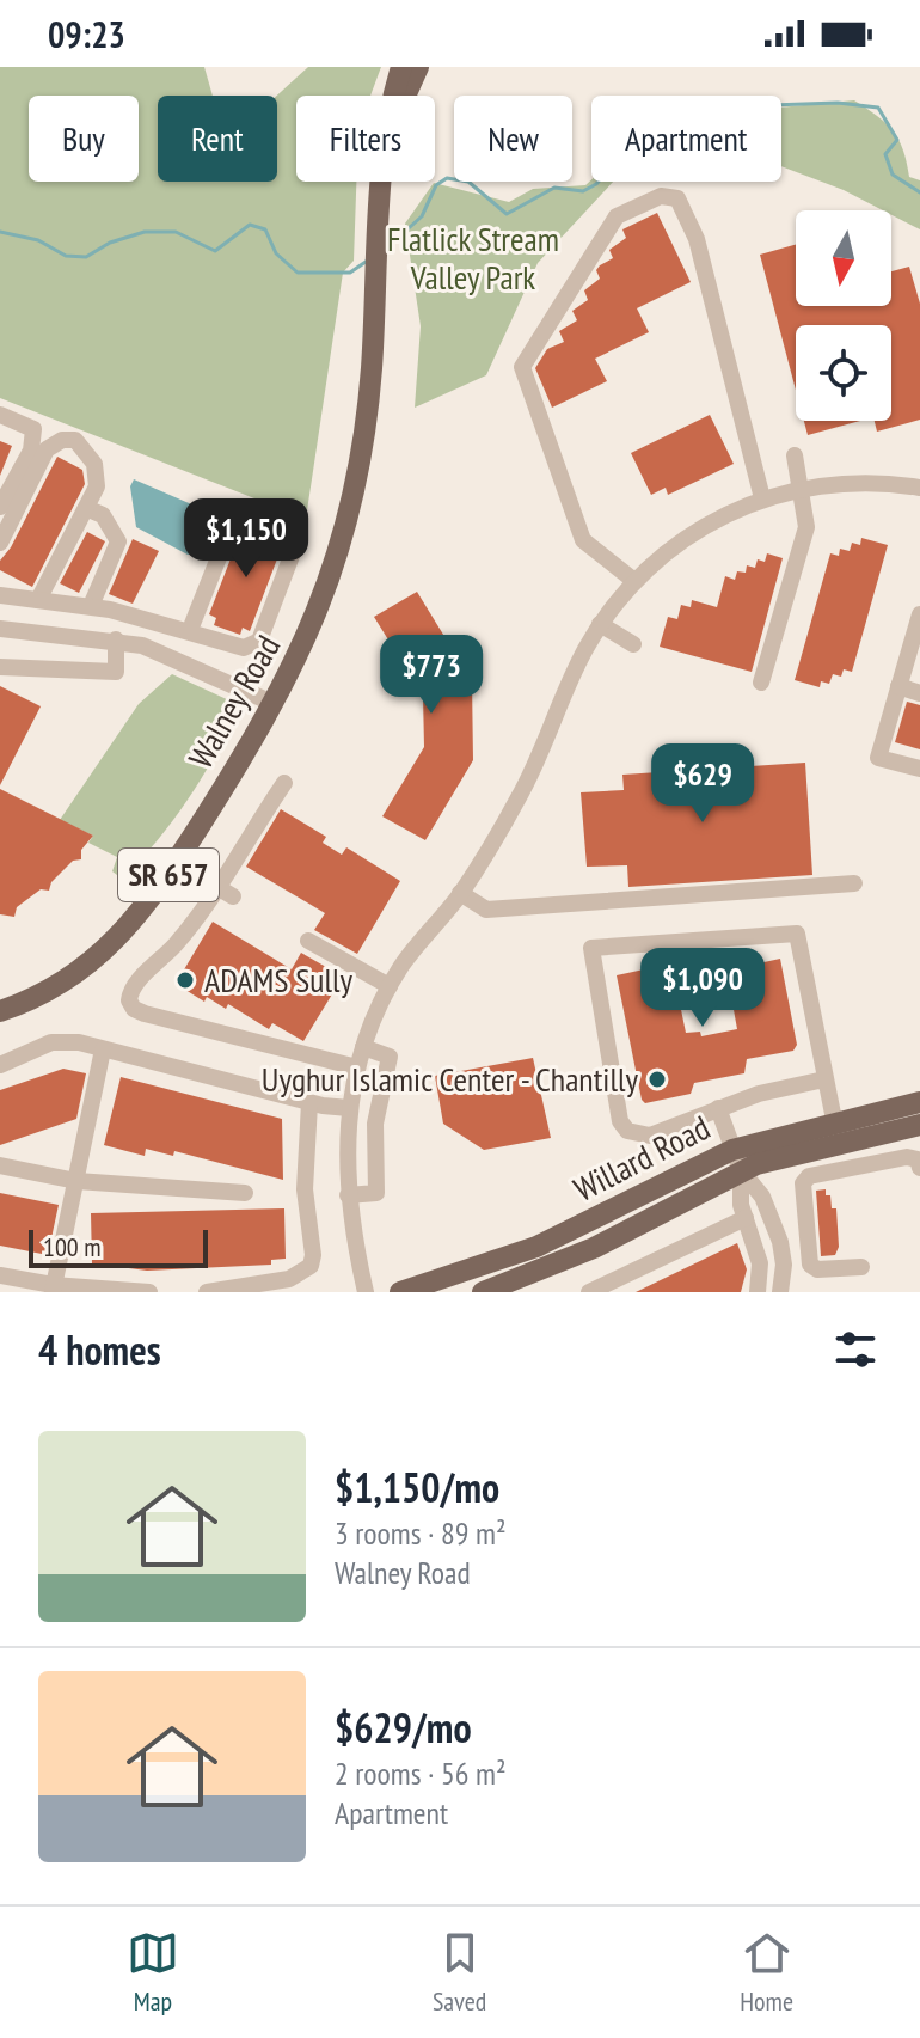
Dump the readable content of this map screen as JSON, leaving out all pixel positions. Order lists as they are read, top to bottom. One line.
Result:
{"streets":{"main road":["Walney Road","SR 657","Willard Road"]},"parks":["Flatlick Stream Valley Park"],"places":["ADAMS Sully","Uyghur Islamic Center - Chantilly"],"scale_bar":"100 m","north":"bottom","page":{"status":"09:23","chip":["Buy","Rent","Filters","New","Apartment"],"price":["$1,150","$773","$629","$1,090"],"scale":"100 m","heading":"4 homes","list":[{"name":"$1,150/mo","note":"3 rooms · 89 m² · Walney Road"},{"name":"$629/mo","note":"2 rooms · 56 m² · Apartment"}],"tabs":["Map","Saved","Home"]}}
